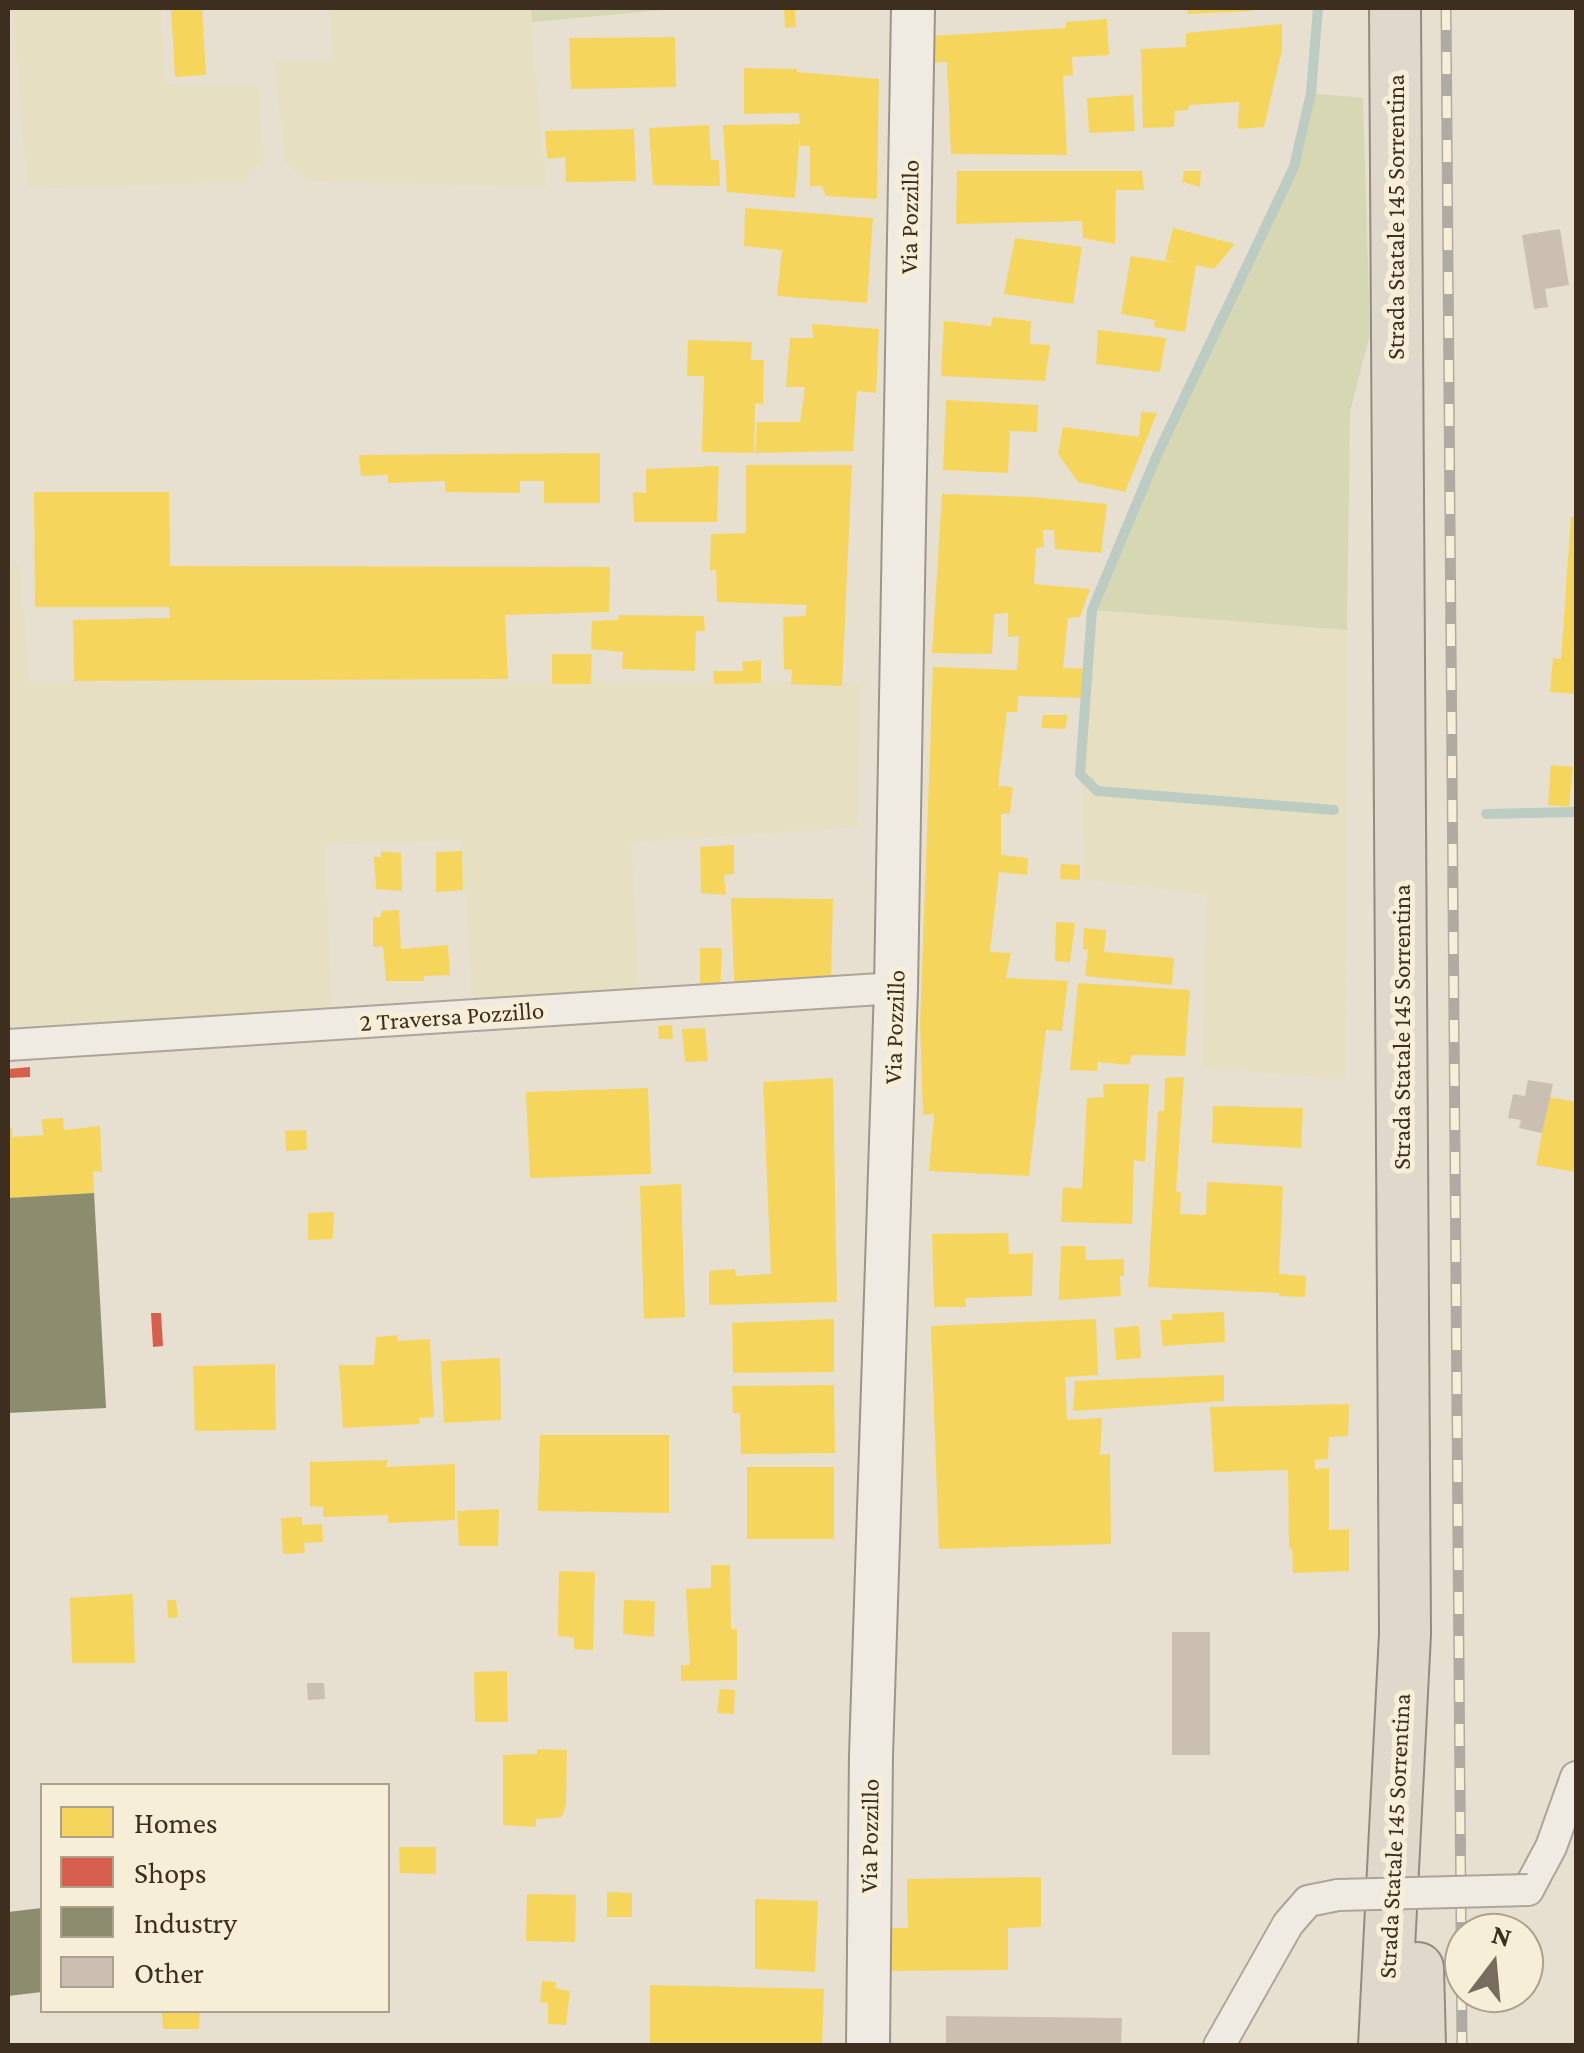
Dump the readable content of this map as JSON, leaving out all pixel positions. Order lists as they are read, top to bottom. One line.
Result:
{"streets":{"highway":["Strada Statale 145 Sorrentina"],"main road":["Via Pozzillo"],"street":["2 Traversa Pozzillo"]},"crossings":[["Via Pozzillo","2 Traversa Pozzillo"]],"legend":["Homes","Shops","Industry","Other"],"north":"top"}
